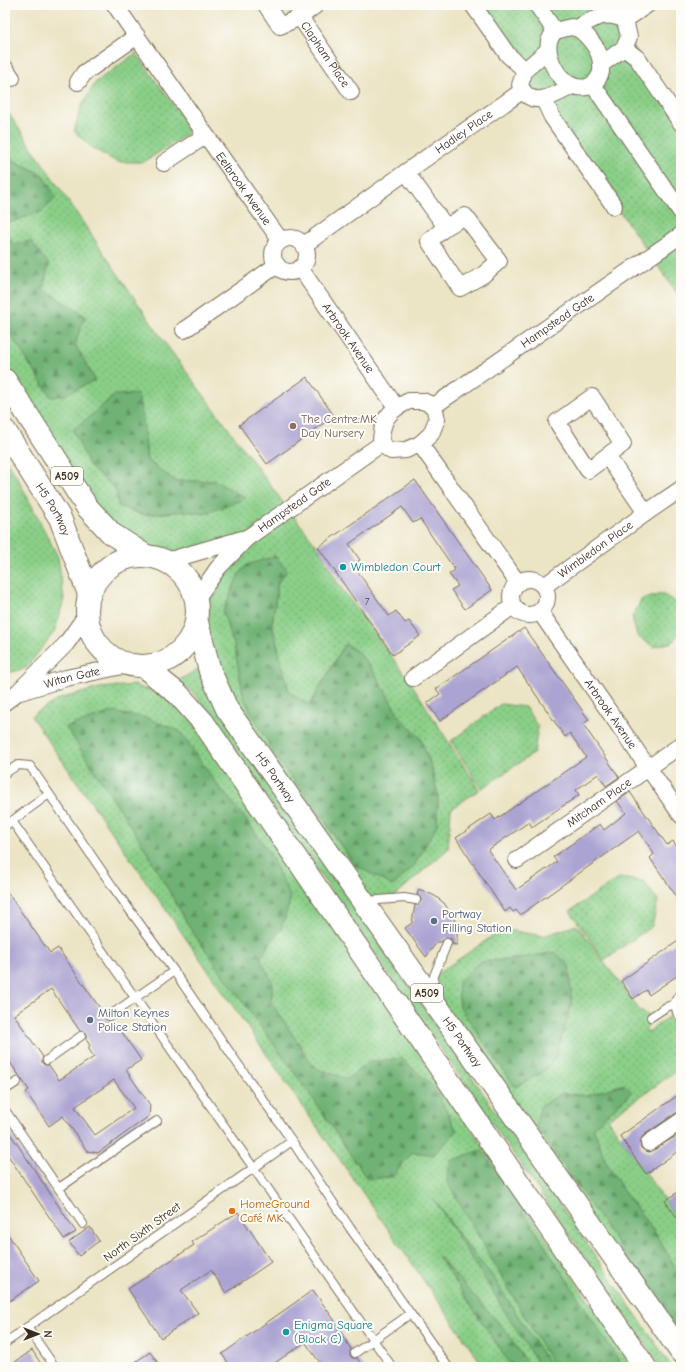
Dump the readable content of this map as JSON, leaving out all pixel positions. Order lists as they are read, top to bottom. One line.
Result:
{"streets":{"main road":["A509","H5 Portway"],"street":["Clapham Place","Hadley Place","Eelbrook Avenue","Hampstead Gate","Arbrook Avenue","Wimbledon Place","Witan Gate","Mitcham Place"],"lane":["North Sixth Street"]},"crossings":[["Hadley Place","Eelbrook Avenue"],["Hadley Place","Arbrook Avenue"],["Eelbrook Avenue","Arbrook Avenue"],["Hampstead Gate","Arbrook Avenue"],["Hampstead Gate","A509"],["Hampstead Gate","H5 Portway"],["Hampstead Gate","Witan Gate"],["Arbrook Avenue","Wimbledon Place"],["Arbrook Avenue","Mitcham Place"],["A509","H5 Portway"],["A509","Witan Gate"],["H5 Portway","Witan Gate"]],"places":["The Centre:MK Day Nursery","Wimbledon Court","Portway Filling Station","Milton Keynes Police Station","HomeGround Café MK","Enigma Square (Block C)"],"house_numbers":["7"],"north":"right"}
